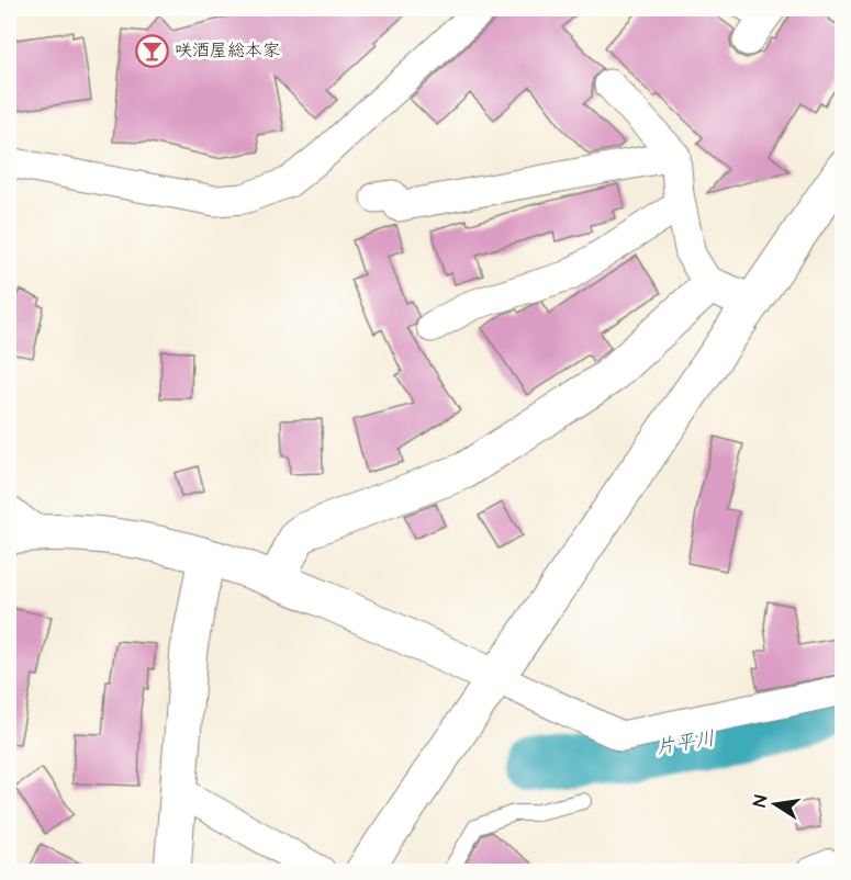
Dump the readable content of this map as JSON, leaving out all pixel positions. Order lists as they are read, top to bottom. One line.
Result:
{"water":["片平川"],"places":{"bar":["咲酒屋総本家"]},"north":"left"}
